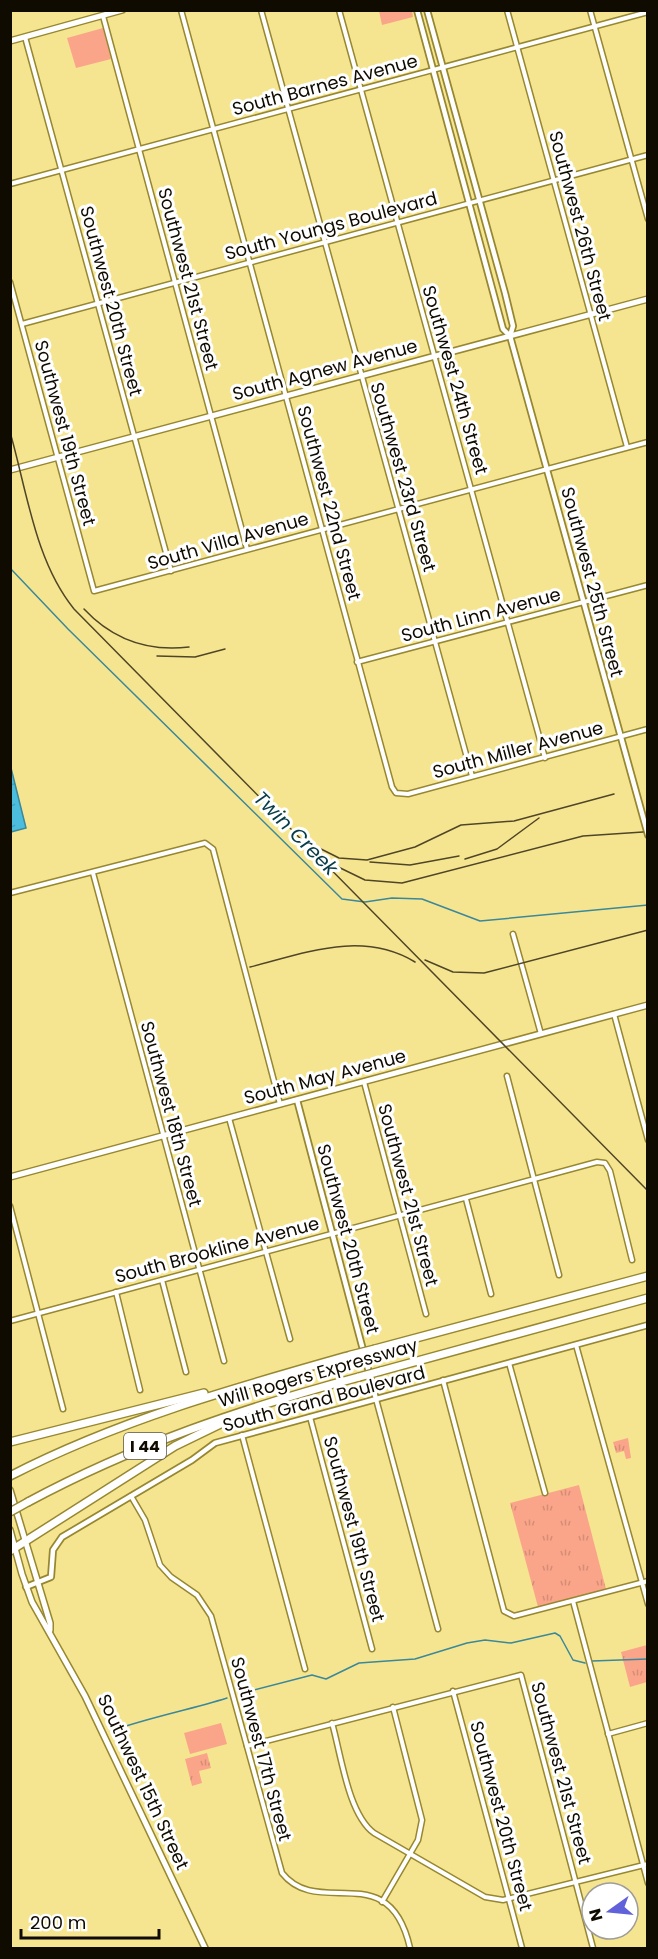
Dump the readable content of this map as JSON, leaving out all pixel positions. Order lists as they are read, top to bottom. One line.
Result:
{"streets":{"highway":["Will Rogers Expressway","I 44"],"main road":["South Agnew Avenue","South May Avenue","Southwest 15th Street"],"street":["South Barnes Avenue","South Youngs Boulevard","Southwest 26th Street","Southwest 21st Street","Southwest 20th Street","Southwest 24th Street","Southwest 19th Street","Southwest 23rd Street","Southwest 22nd Street","South Villa Avenue","Southwest 25th Street","South Linn Avenue","South Miller Avenue","Southwest 18th Street","South Brookline Avenue","South Grand Boulevard","Southwest 17th Street"]},"crossings":[["South Barnes Avenue","Southwest 26th Street"],["South Barnes Avenue","Southwest 21st Street"],["South Barnes Avenue","Southwest 20th Street"],["South Barnes Avenue","Southwest 24th Street"],["South Barnes Avenue","Southwest 23rd Street"],["South Barnes Avenue","Southwest 22nd Street"],["South Barnes Avenue","Southwest 25th Street"],["South Youngs Boulevard","Southwest 26th Street"],["South Youngs Boulevard","Southwest 21st Street"],["South Youngs Boulevard","Southwest 20th Street"],["South Youngs Boulevard","Southwest 24th Street"],["South Youngs Boulevard","Southwest 19th Street"],["South Youngs Boulevard","Southwest 23rd Street"],["South Youngs Boulevard","Southwest 22nd Street"],["South Youngs Boulevard","Southwest 25th Street"],["Southwest 26th Street","South Agnew Avenue"],["Southwest 26th Street","South Villa Avenue"],["Southwest 21st Street","Southwest 20th Street"],["Southwest 21st Street","South Agnew Avenue"],["Southwest 21st Street","South Villa Avenue"],["Southwest 21st Street","South May Avenue"],["Southwest 21st Street","South Brookline Avenue"],["Southwest 20th Street","South Agnew Avenue"],["Southwest 20th Street","South Villa Avenue"],["Southwest 20th Street","South May Avenue"],["Southwest 20th Street","South Brookline Avenue"],["Southwest 20th Street","South Grand Boulevard"],["South Agnew Avenue","Southwest 24th Street"],["South Agnew Avenue","Southwest 19th Street"],["South Agnew Avenue","Southwest 23rd Street"],["South Agnew Avenue","Southwest 22nd Street"],["South Agnew Avenue","Southwest 25th Street"],["Southwest 24th Street","South Villa Avenue"],["Southwest 24th Street","South Linn Avenue"],["Southwest 24th Street","South Miller Avenue"],["Southwest 19th Street","South Villa Avenue"],["Southwest 19th Street","South Grand Boulevard"],["Southwest 23rd Street","South Villa Avenue"],["Southwest 23rd Street","South Linn Avenue"],["Southwest 23rd Street","South Miller Avenue"],["Southwest 22nd Street","South Villa Avenue"],["Southwest 22nd Street","South Linn Avenue"],["Southwest 22nd Street","South Miller Avenue"],["South Villa Avenue","Southwest 25th Street"],["Southwest 25th Street","South Linn Avenue"],["Southwest 25th Street","South Miller Avenue"],["South May Avenue","Southwest 18th Street"],["Southwest 18th Street","South Brookline Avenue"],["South Grand Boulevard","Southwest 17th Street"],["South Grand Boulevard","Southwest 15th Street"]],"water":["Twin Creek"],"scale_bar":"200 m","north":"left"}
